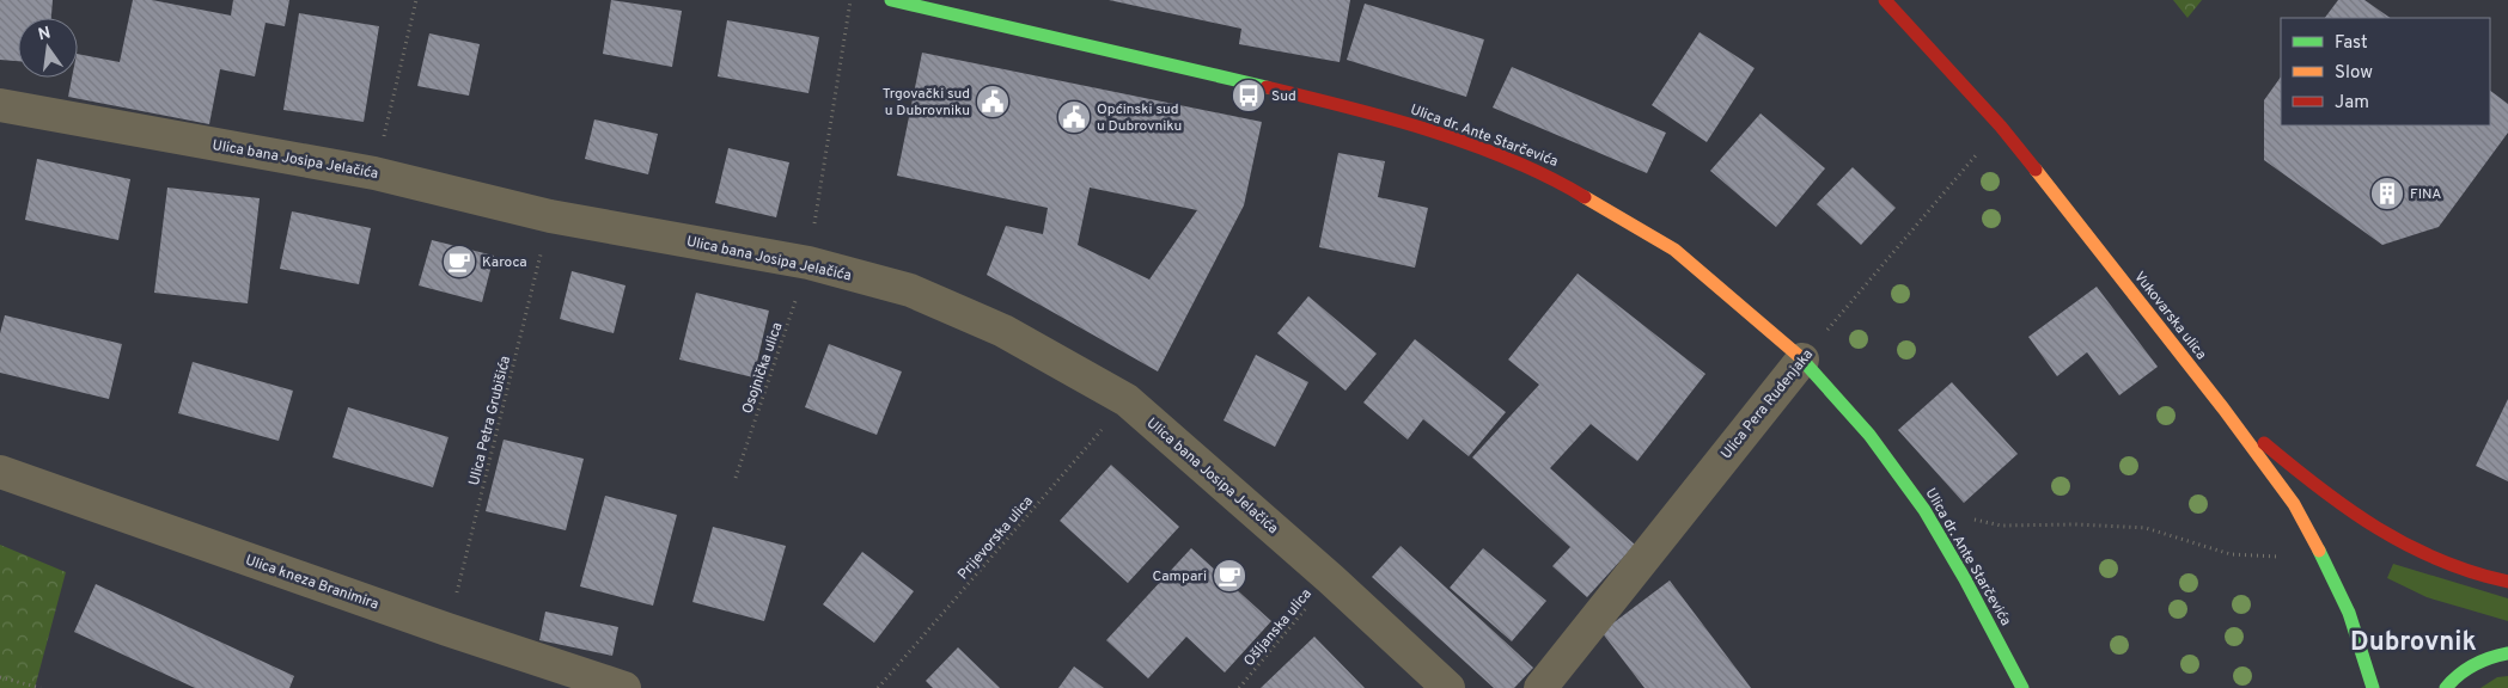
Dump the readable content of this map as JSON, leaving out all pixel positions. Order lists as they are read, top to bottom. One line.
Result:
{"streets":{"main road":["Ulica dr. Ante Starčevića","Vukovarska ulica"],"street":["Ulica bana Josipa Jelačića","Ulica Pera Rudenjaka","Ulica kneza Branimira"],"path":["Osojnička ulica","Ulica Petra Grubišića","Prijevorska ulica","Ošljanska ulica"]},"crossings":[["Ulica dr. Ante Starčevića","Ulica Pera Rudenjaka"],["Ulica bana Josipa Jelačića","Osojnička ulica"],["Ulica bana Josipa Jelačića","Ulica Petra Grubišića"],["Ulica bana Josipa Jelačića","Prijevorska ulica"],["Ulica bana Josipa Jelačića","Ošljanska ulica"],["Vukovarska ulica","Ulica Pera Rudenjaka"],["Ulica Petra Grubišića","Ulica kneza Branimira"]],"districts":["Dubrovnik"],"places":{"bus stop":["Sud"],"public building":["Trgovački sud u Dubrovniku","Općinski sud u Dubrovniku"],"building":["FINA"],"cafe":["Karoca","Campari"]},"legend":["Fast","Slow","Jam"],"north":"top"}
